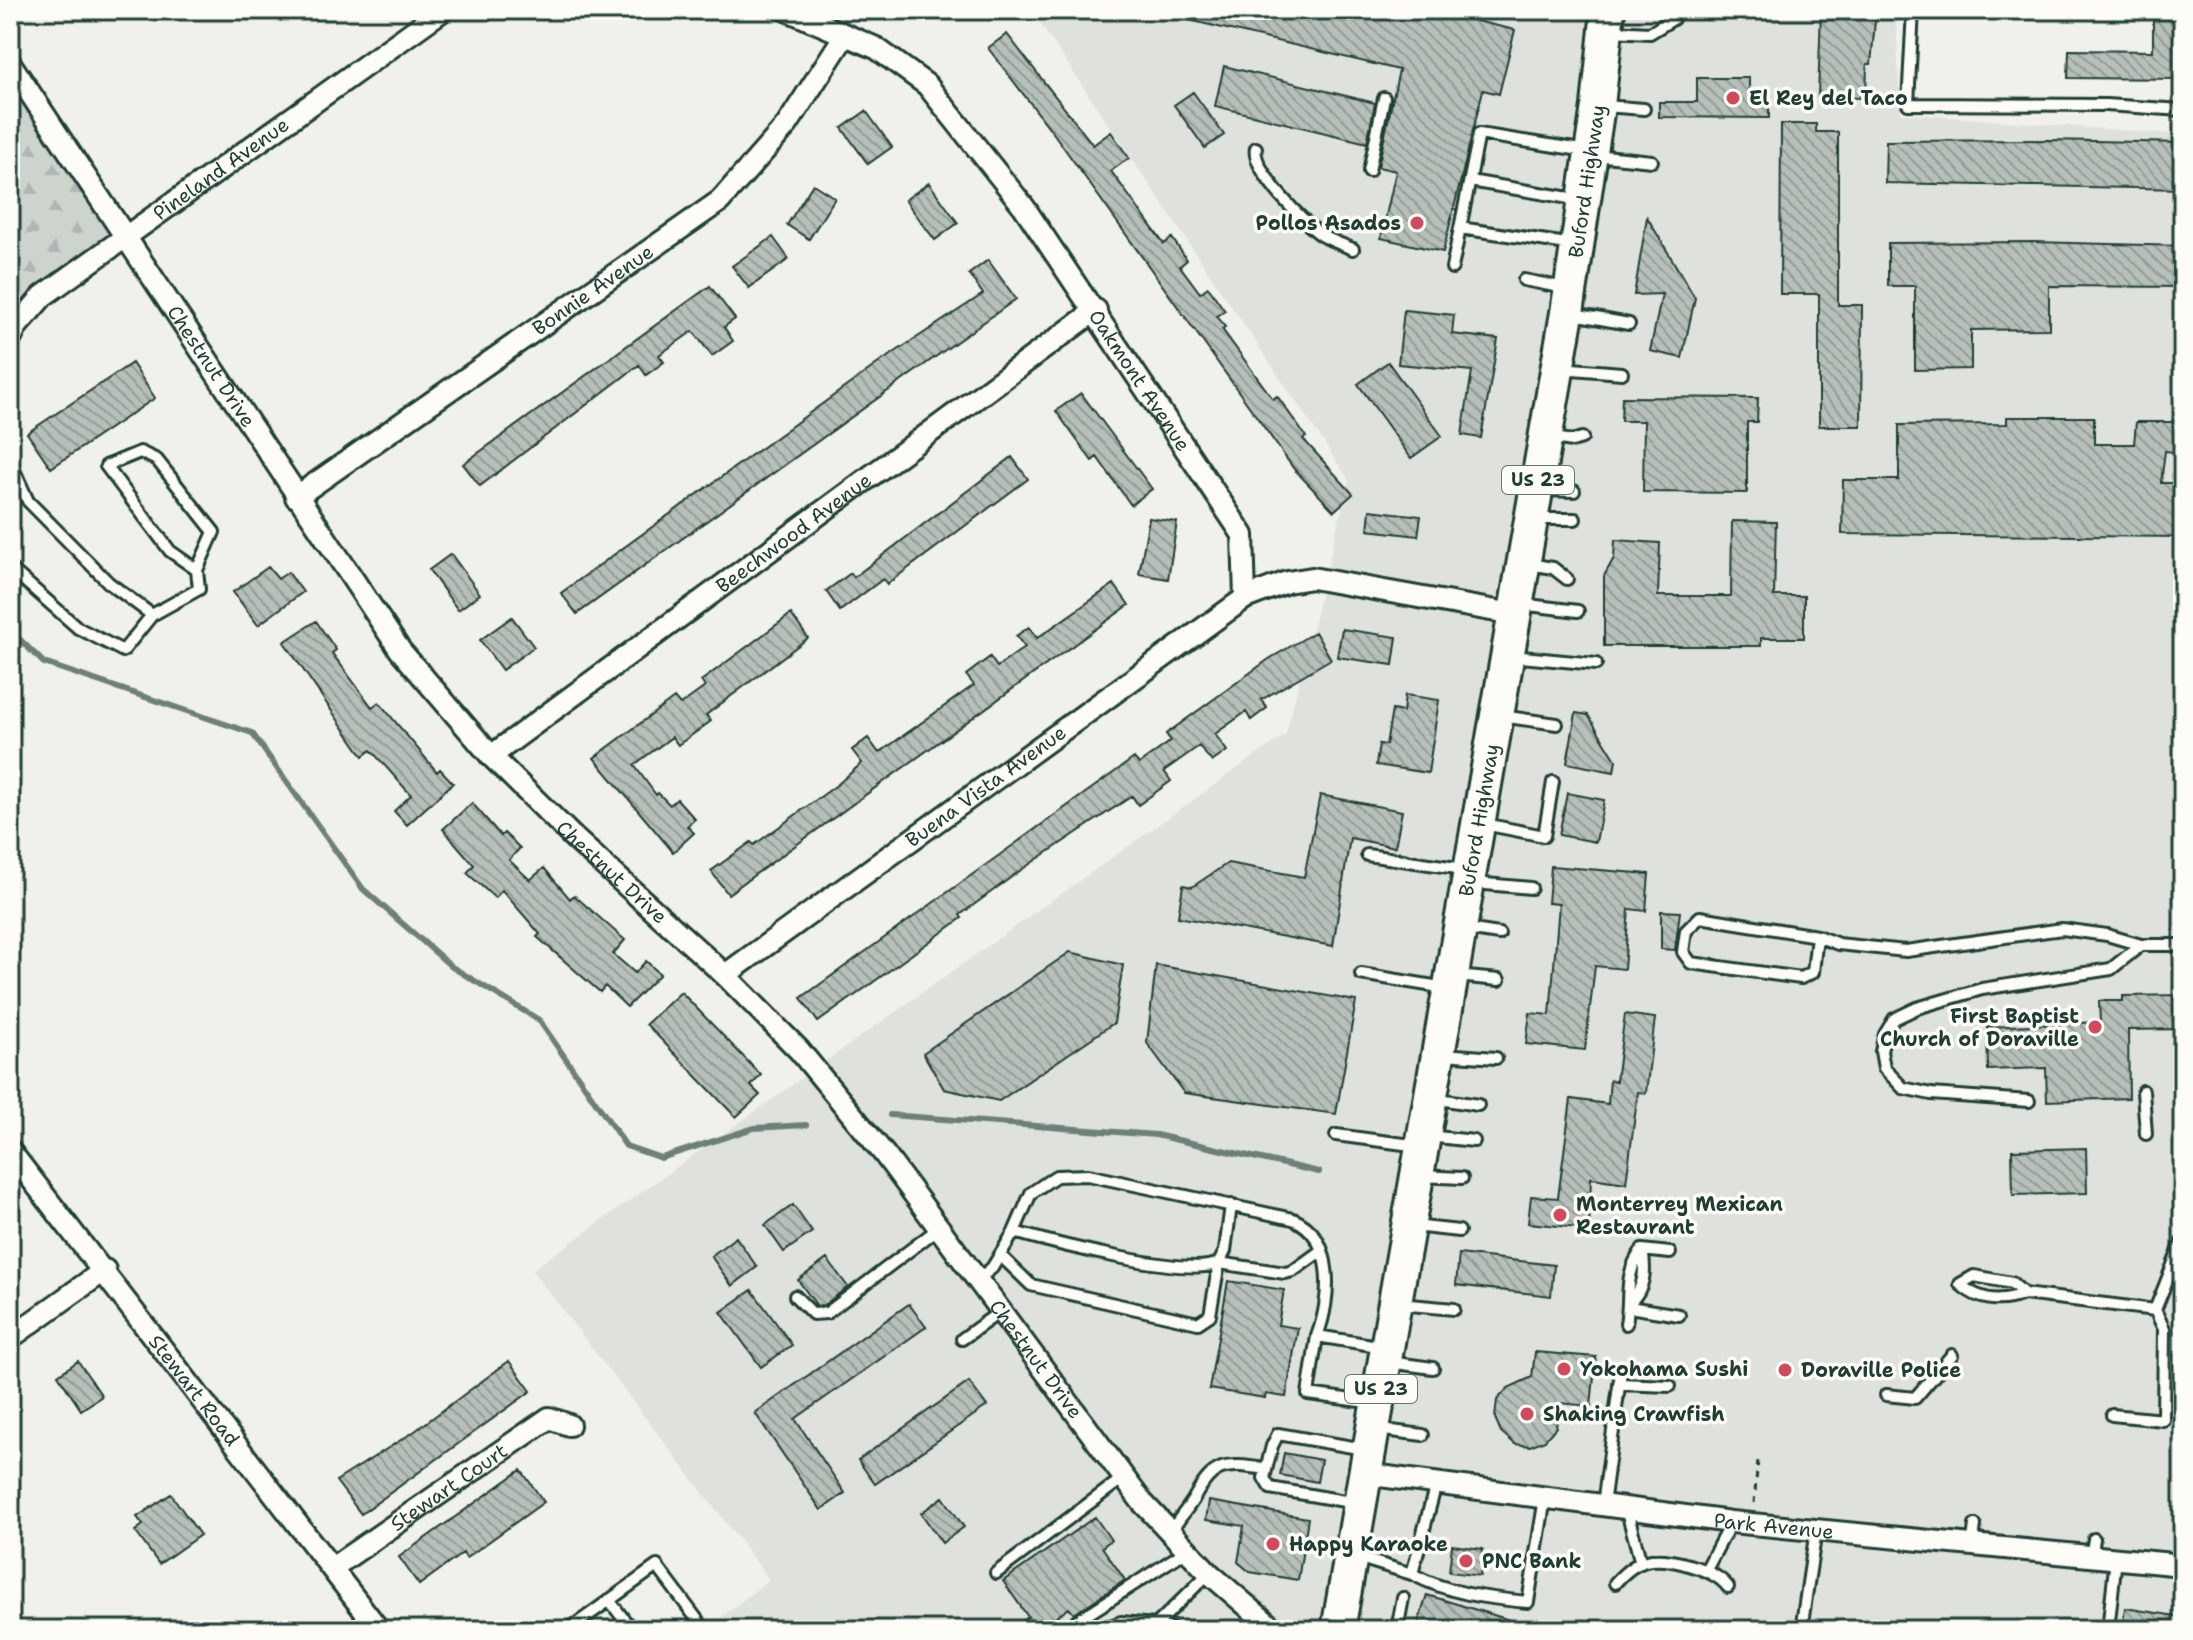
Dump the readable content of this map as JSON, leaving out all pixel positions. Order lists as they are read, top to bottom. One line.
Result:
{"streets":{"main road":["Buford Highway","US 23"],"street":["Pineland Avenue","Bonnie Avenue","Chestnut Drive","Oakmont Avenue","Beechwood Avenue","Buena Vista Avenue","Stewart Road","Stewart Court","Park Avenue"]},"crossings":[["Pineland Avenue","Chestnut Drive"],["Buford Highway","Park Avenue"],["Bonnie Avenue","Chestnut Drive"],["Bonnie Avenue","Oakmont Avenue"],["Chestnut Drive","Beechwood Avenue"],["Chestnut Drive","Buena Vista Avenue"],["Oakmont Avenue","Beechwood Avenue"],["Oakmont Avenue","Buena Vista Avenue"],["Stewart Road","Stewart Court"]],"places":["El Rey del Taco","Pollos Asados","First Baptist Church of Doraville","Monterrey Mexican Restaurant","Yokohama Sushi","Doraville Police","Shaking Crawfish","Happy Karaoke","PNC Bank"]}
